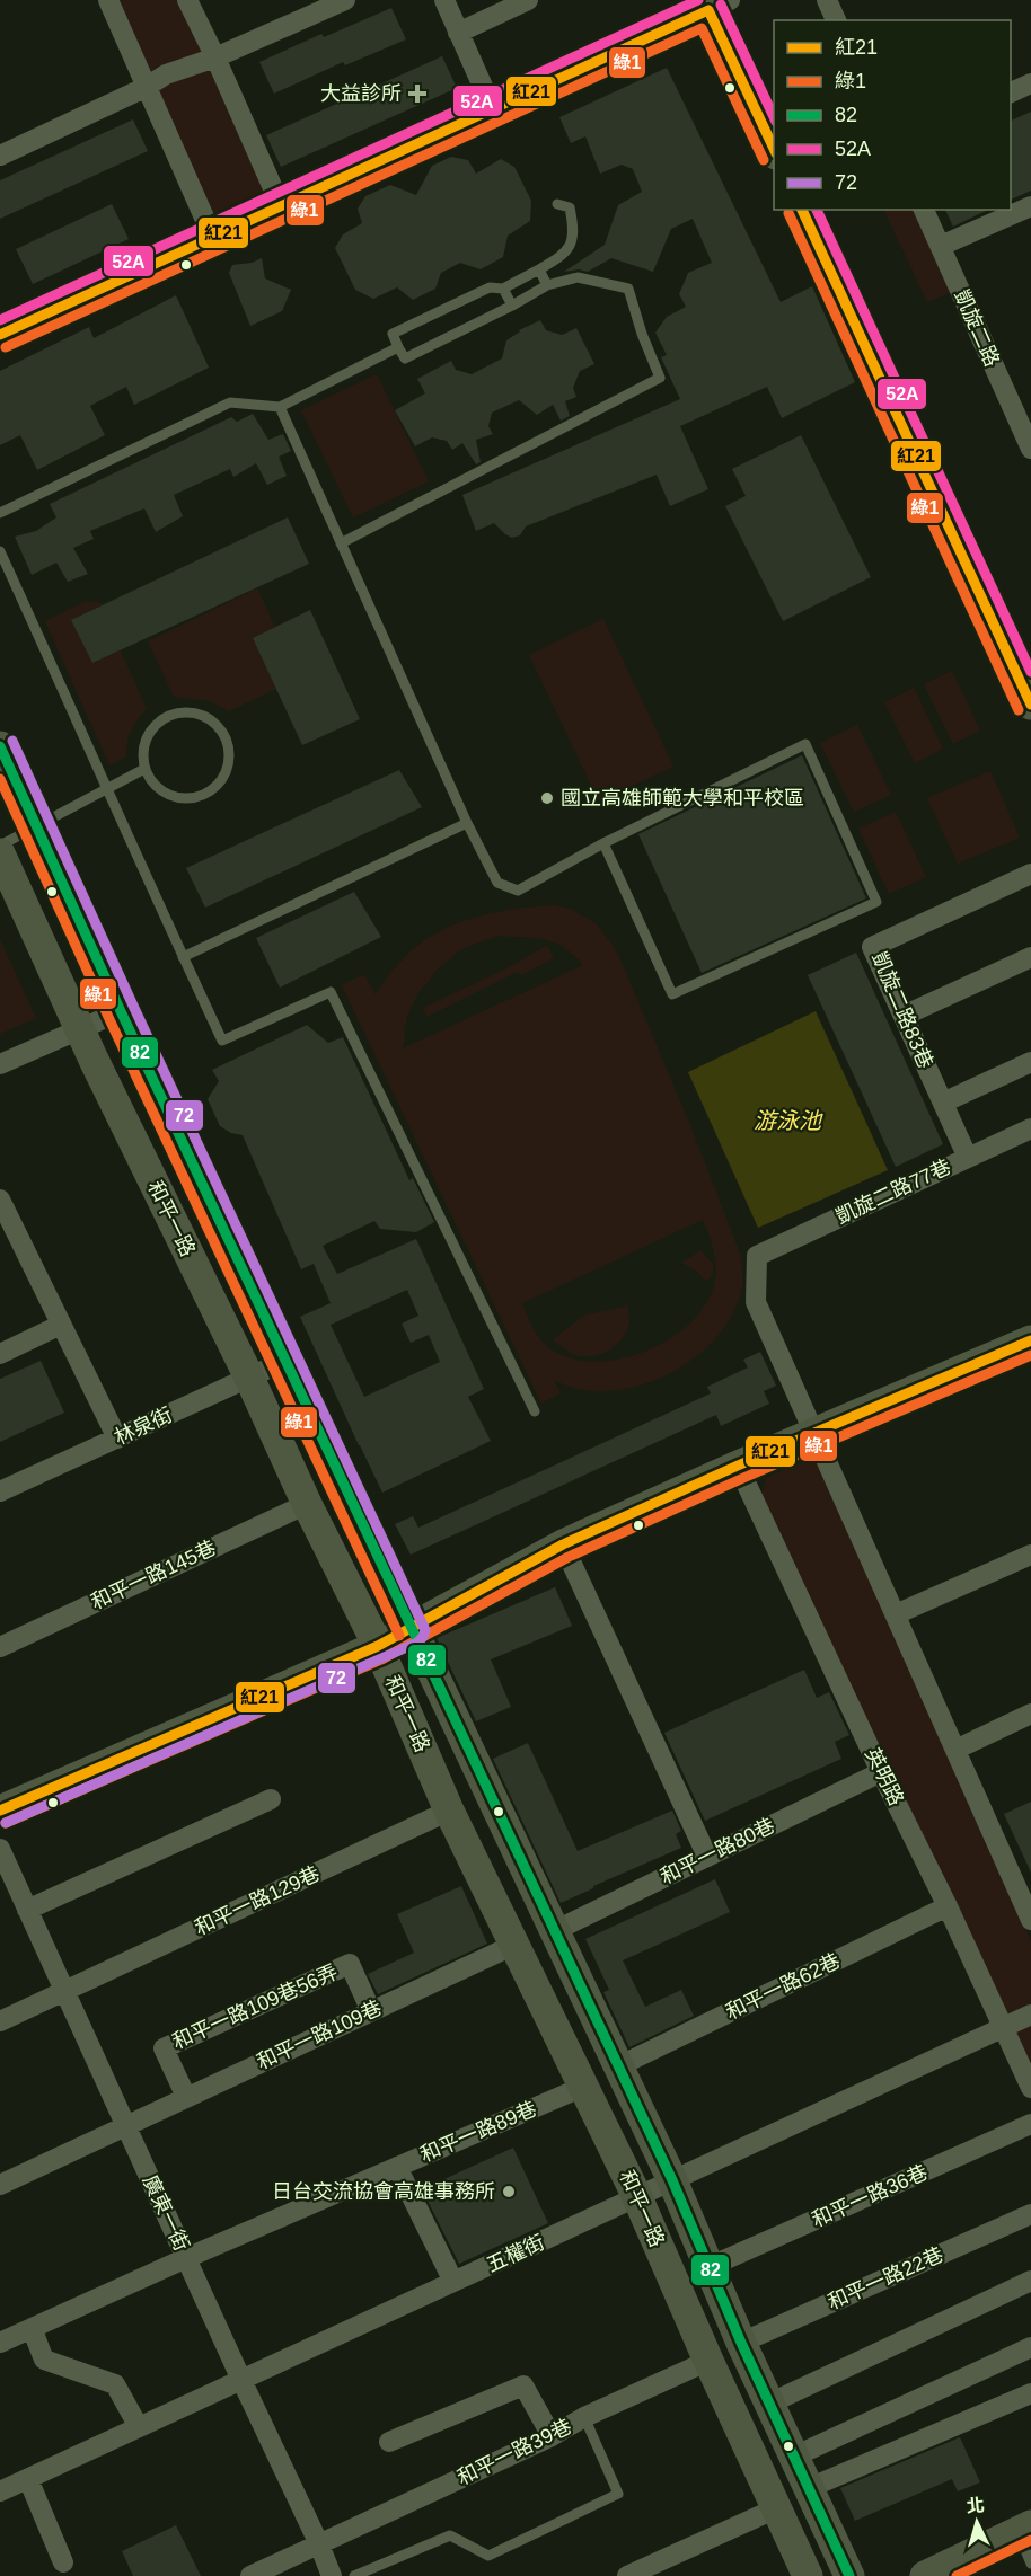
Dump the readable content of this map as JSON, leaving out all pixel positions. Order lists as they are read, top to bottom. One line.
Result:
{"streets":{"street":["凱旋二路","凱旋二路83巷","凱旋二路77巷","和平一路","林泉街","和平一路145巷","英明路","和平一路80巷","和平一路129巷","和平一路62巷","和平一路109巷56弄","和平一路109巷","和平一路89巷","和平一路36巷","廣東一街","五權街","和平一路22巷","和平一路39巷"]},"crossings":[["凱旋二路83巷","凱旋二路77巷"],["和平一路","林泉街"],["和平一路","和平一路145巷"],["和平一路","和平一路80巷"],["和平一路","和平一路129巷"],["和平一路","和平一路62巷"],["和平一路","和平一路109巷"],["和平一路","和平一路89巷"],["和平一路","和平一路36巷"],["和平一路","五權街"],["和平一路","和平一路22巷"],["和平一路","和平一路39巷"],["英明路","和平一路80巷"],["英明路","和平一路62巷"],["英明路","五權街"],["和平一路129巷","廣東一街"],["和平一路109巷56弄","和平一路109巷"],["和平一路109巷","廣東一街"],["和平一路89巷","廣東一街"],["廣東一街","五權街"],["廣東一街","和平一路39巷"]],"water":["游泳池"],"places":{"health":["大益診所"],"other":["國立高雄師範大學和平校區","日台交流協會高雄事務所"]},"lines":["transit line 52A","transit line 紅21","transit line 綠1","transit line 72","transit line 82"],"legend":["紅21","綠1","82","52A","72"],"north":"top"}
